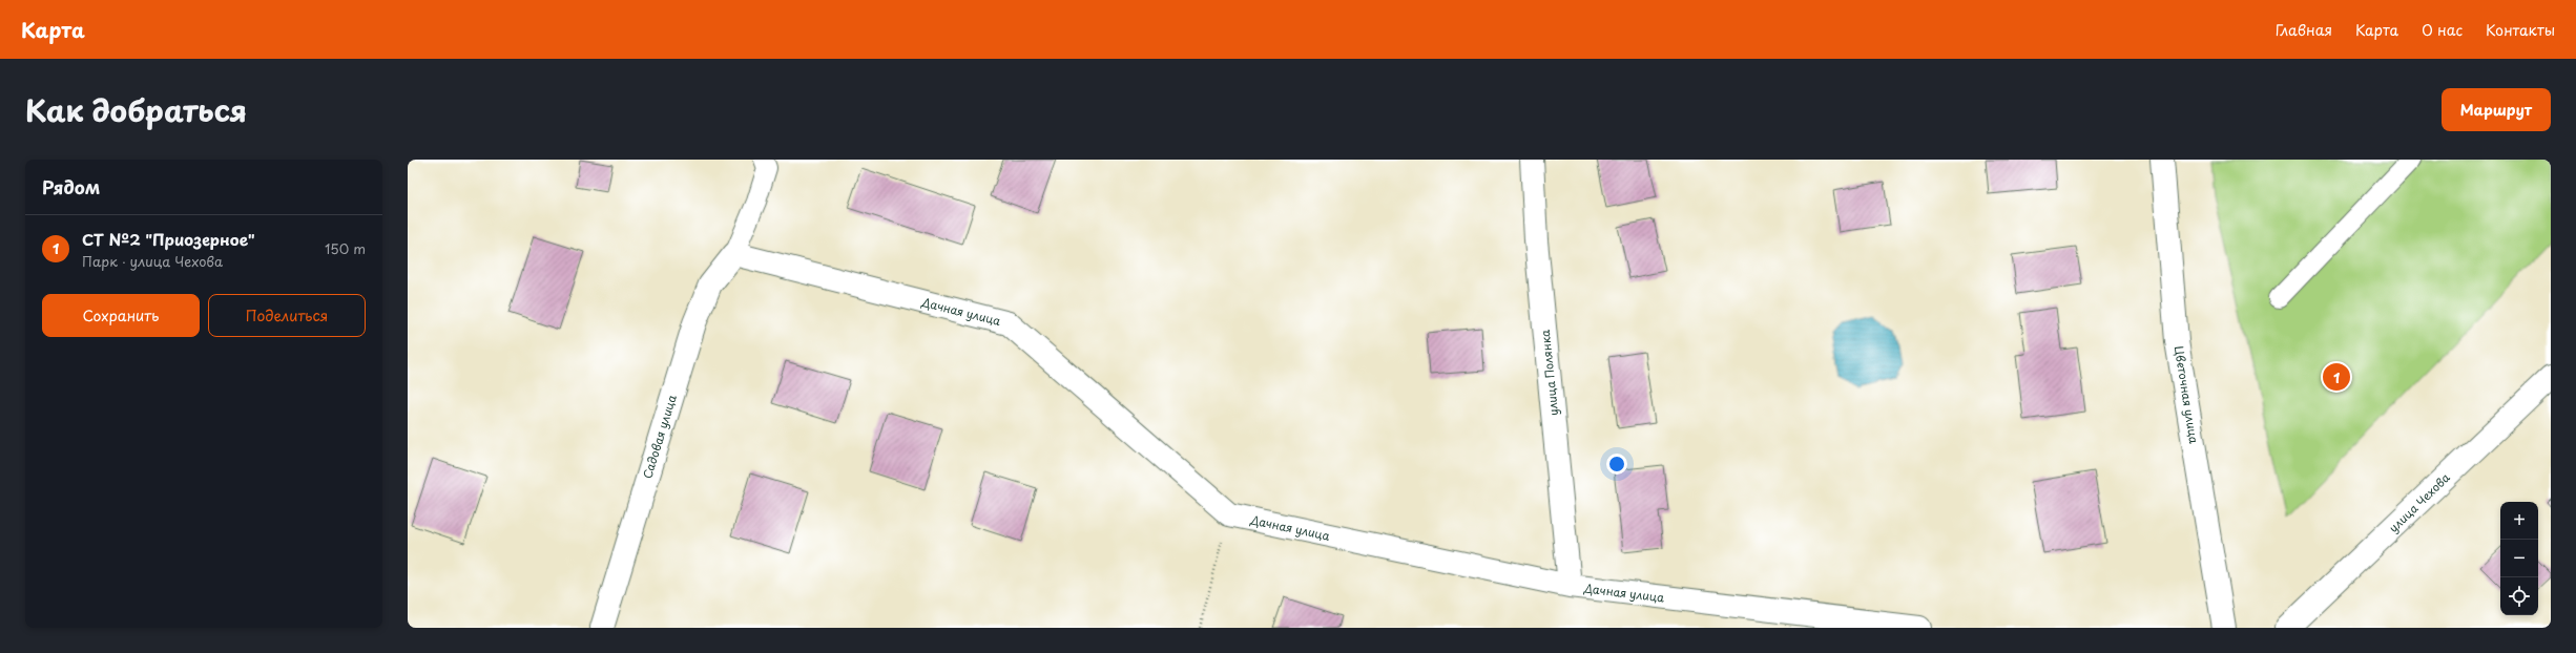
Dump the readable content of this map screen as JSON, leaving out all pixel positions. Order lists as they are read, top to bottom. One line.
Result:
{"streets":{"street":["Дачная улица","улица Полянка","Цветочная улица","Садовая улица","улица Чехова"]},"crossings":[["Дачная улица","улица Полянка"],["Дачная улица","Садовая улица"]],"page":{"header":"Карта","nav":["Главная","Карта","О нас","Контакты"],"title":"Как добраться","buttons":["Маршрут",["Сохранить","Поделиться"]],"heading":"Рядом","list":[{"mark":"1","name":"СТ №2 \"Приозерное\"","note":"Парк · улица Чехова","value":"150 m"}],"pins":"1","map_buttons":["+","−"]}}
